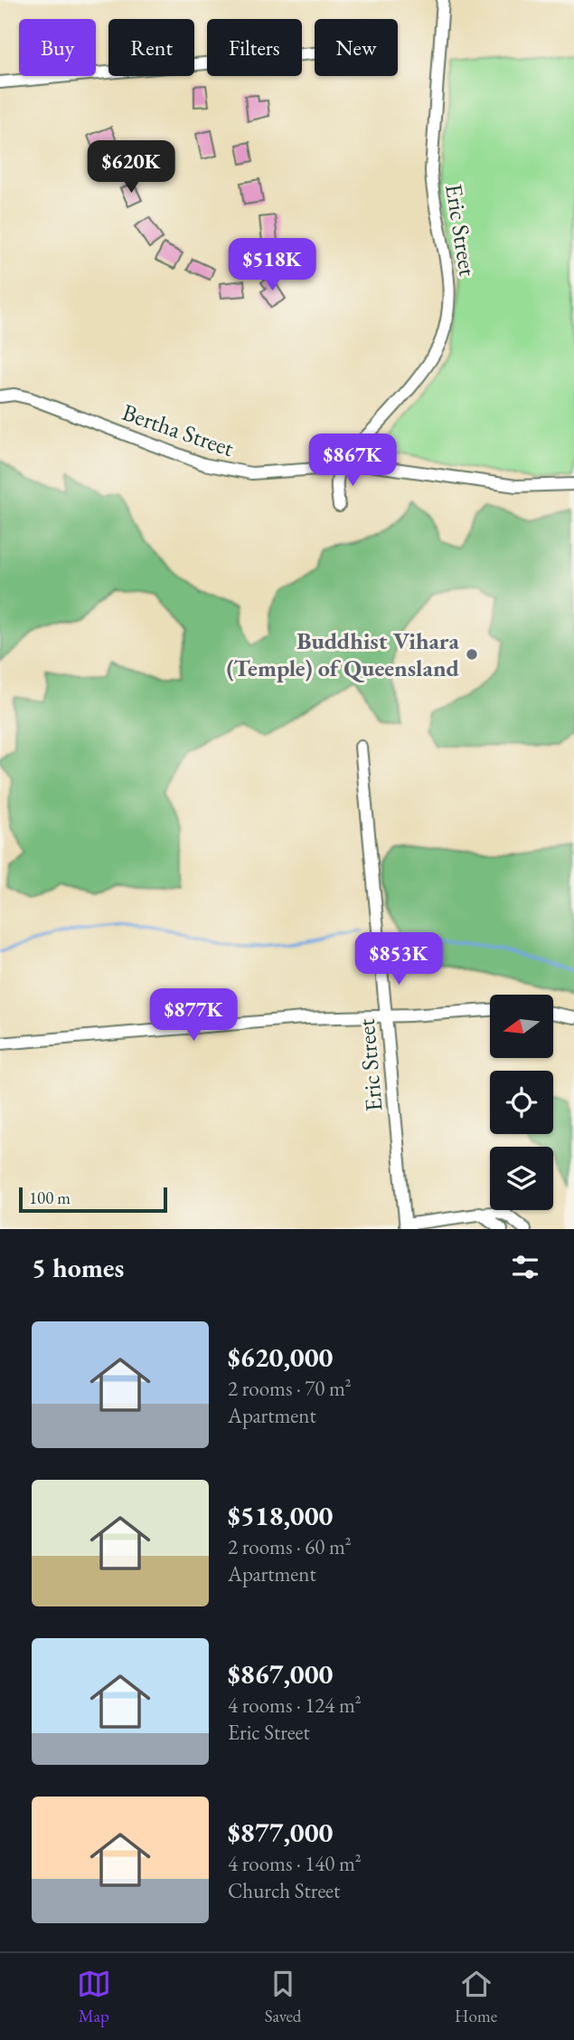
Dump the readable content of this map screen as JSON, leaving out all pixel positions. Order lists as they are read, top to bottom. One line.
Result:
{"streets":{"street":["Eric Street","Bertha Street"]},"crossings":[["Eric Street","Bertha Street"]],"places":["Buddhist Vihara (Temple) of Queensland"],"scale_bar":"100 m","north":"left","page":{"chip":["Buy","Rent","Filters","New"],"price":["$620K","$518K","$867K","$853K","$877K"],"scale":"100 m","heading":"5 homes","list":[{"name":"$620,000","note":"2 rooms · 70 m² · Apartment"},{"name":"$518,000","note":"2 rooms · 60 m² · Apartment"},{"name":"$867,000","note":"4 rooms · 124 m² · Eric Street"},{"name":"$877,000","note":"4 rooms · 140 m² · Church Street"}],"tabs":["Map","Saved","Home"]}}
